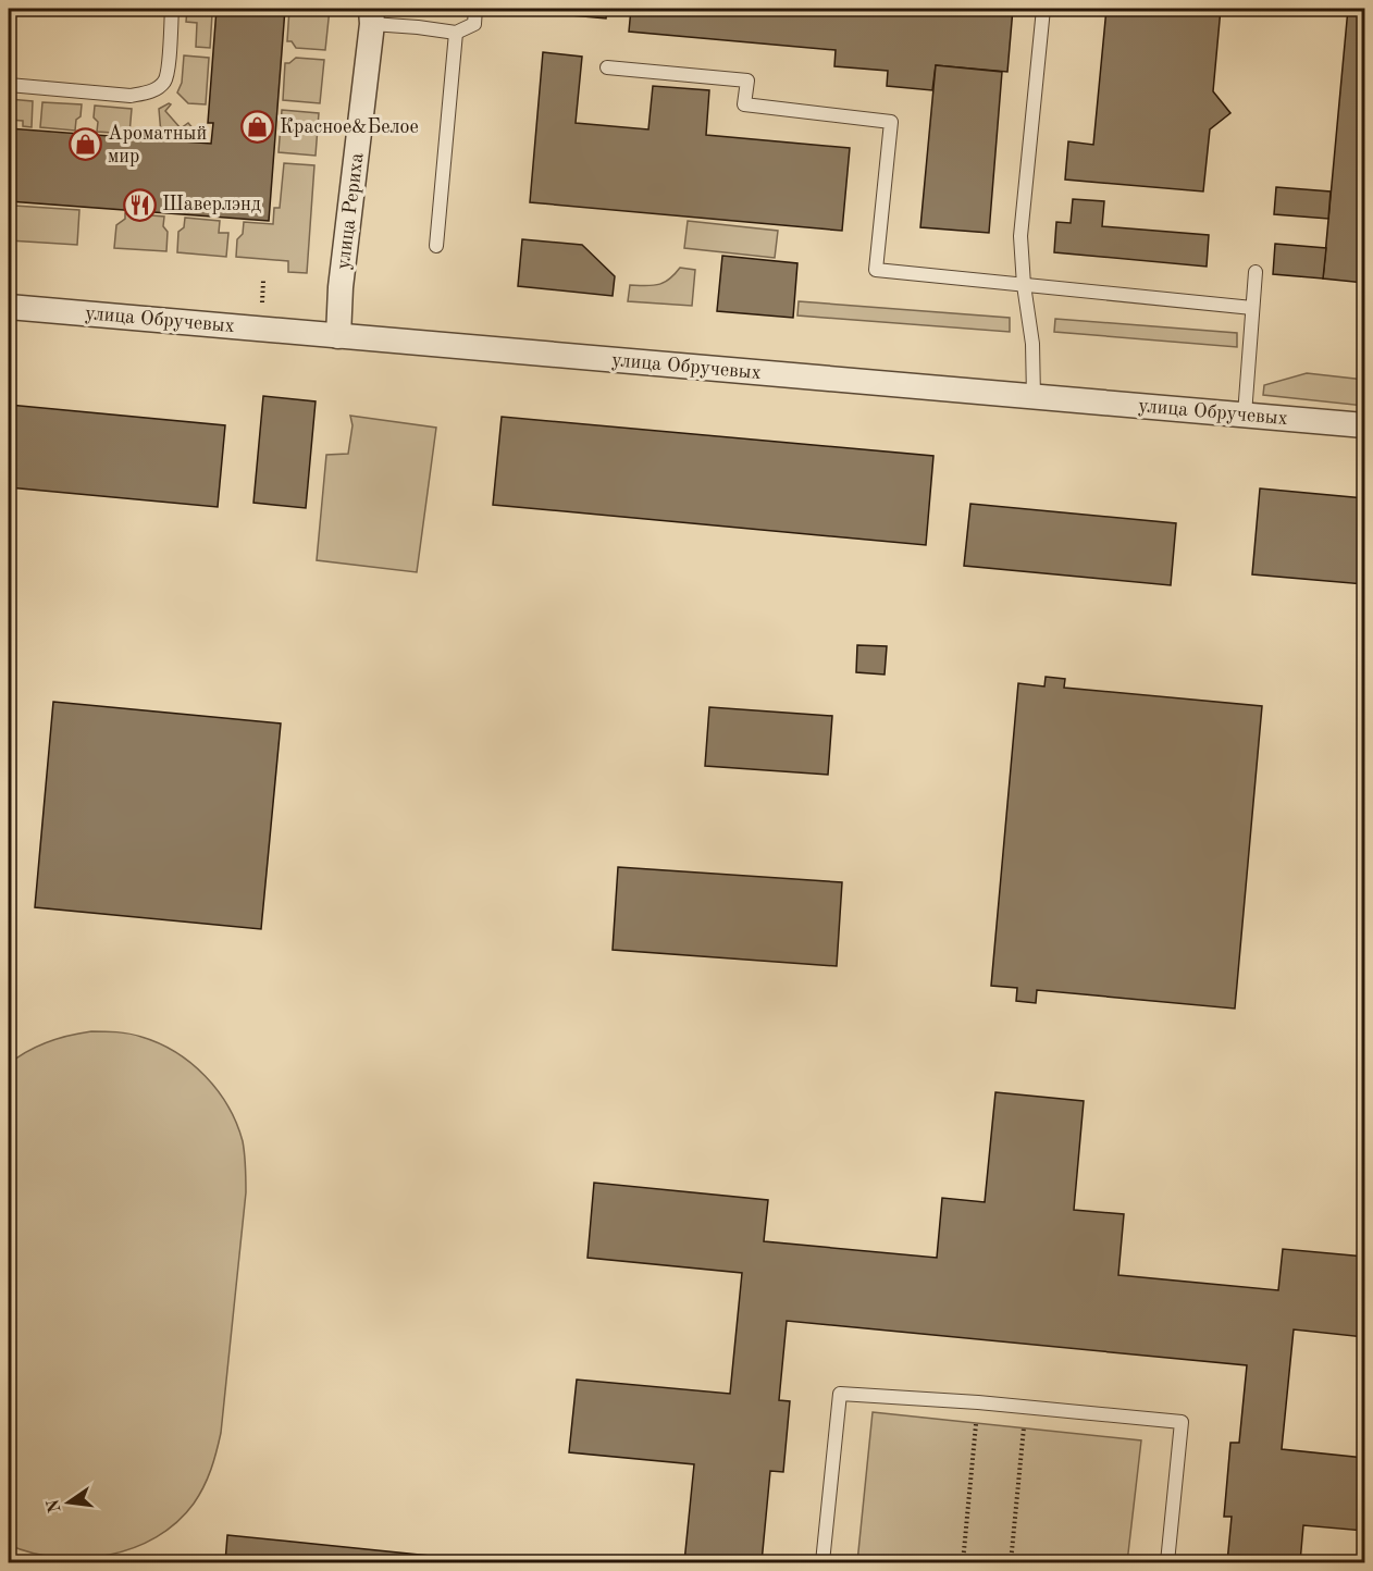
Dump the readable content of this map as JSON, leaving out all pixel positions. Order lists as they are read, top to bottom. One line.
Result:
{"streets":{"street":["улица Рериха","улица Обручевых"]},"crossings":[["улица Рериха","улица Обручевых"]],"places":{"shop":["Красное&Белое","Ароматный мир"],"restaurant":["Шаверлэнд"]},"north":"left"}
